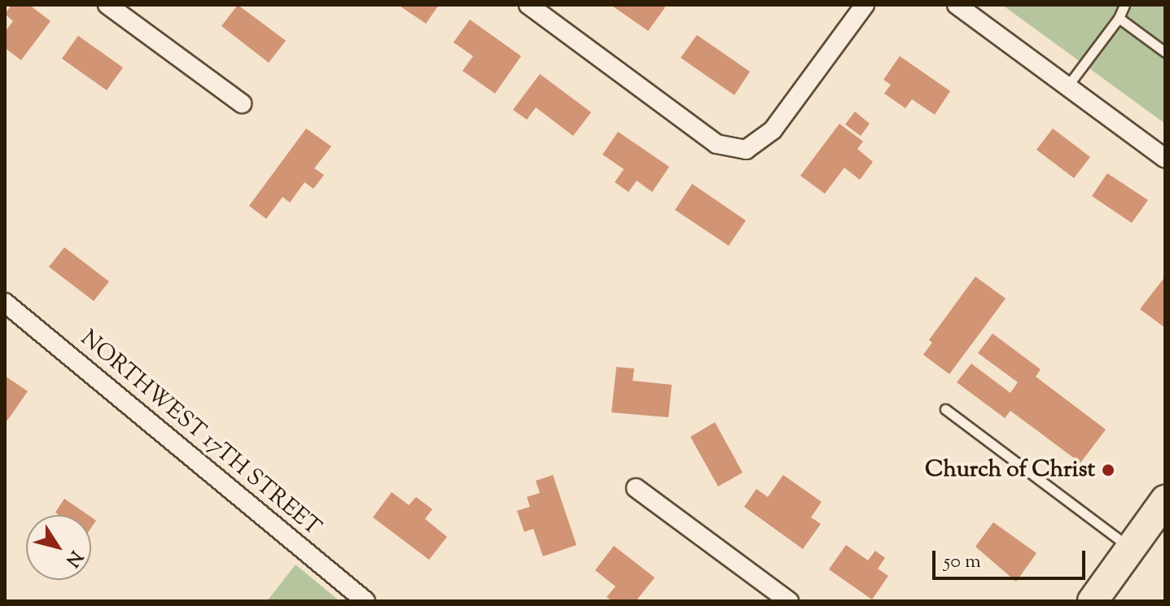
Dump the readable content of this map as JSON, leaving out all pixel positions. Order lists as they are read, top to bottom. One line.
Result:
{"streets":{"street":["NORTHWEST 17TH STREET"]},"places":["Church of Christ"],"scale_bar":"50 m","north":"bottom right"}
